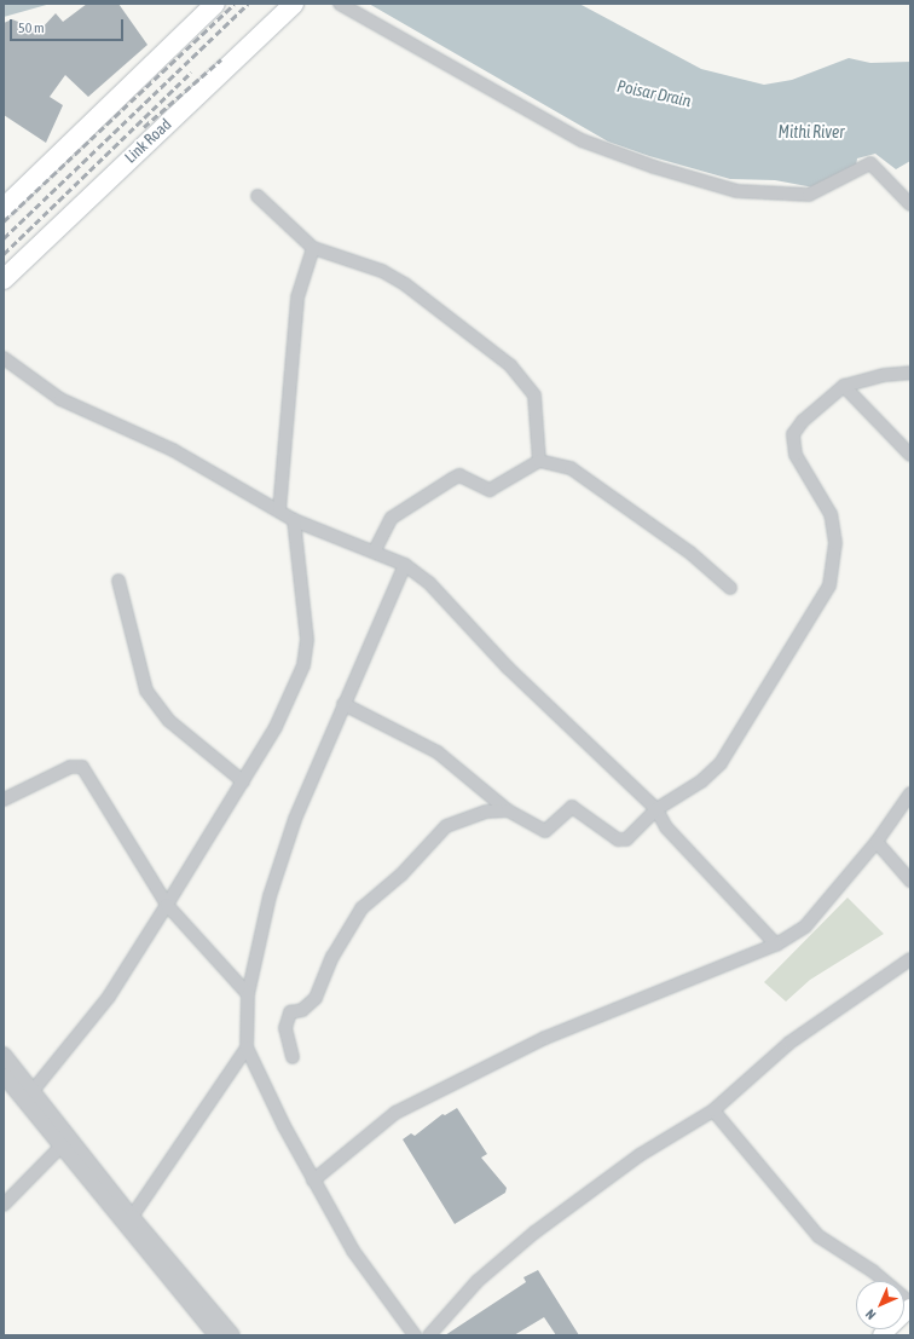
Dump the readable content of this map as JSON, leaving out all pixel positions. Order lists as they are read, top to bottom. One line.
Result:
{"streets":{"main road":["Link Road"]},"water":["Poisar Drain","Mithi River"],"scale_bar":"50 m","north":"bottom left"}
